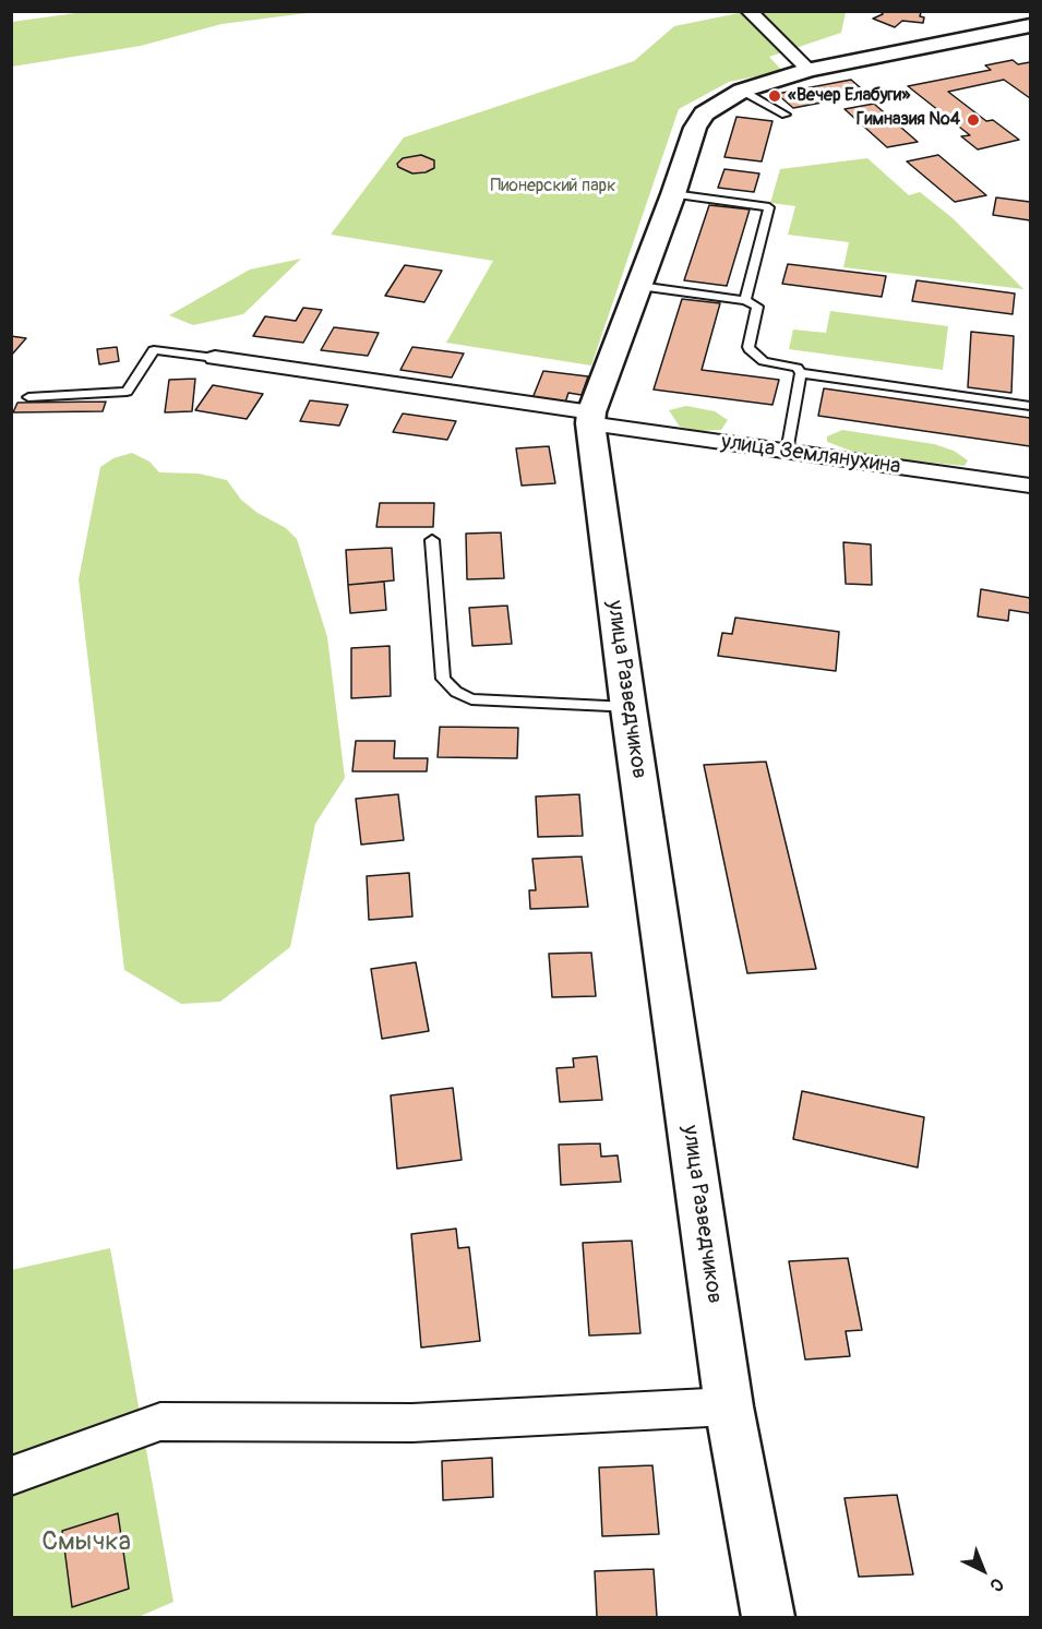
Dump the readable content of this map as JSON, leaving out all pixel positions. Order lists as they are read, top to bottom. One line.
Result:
{"streets":{"street":["улица Землянухина","улица Разведчиков"]},"crossings":[["улица Землянухина","улица Разведчиков"]],"parks":["Пионерский парк","Смычка"],"places":["«Вечер Елабуги»","Гимназия №4"],"north":"bottom right"}
